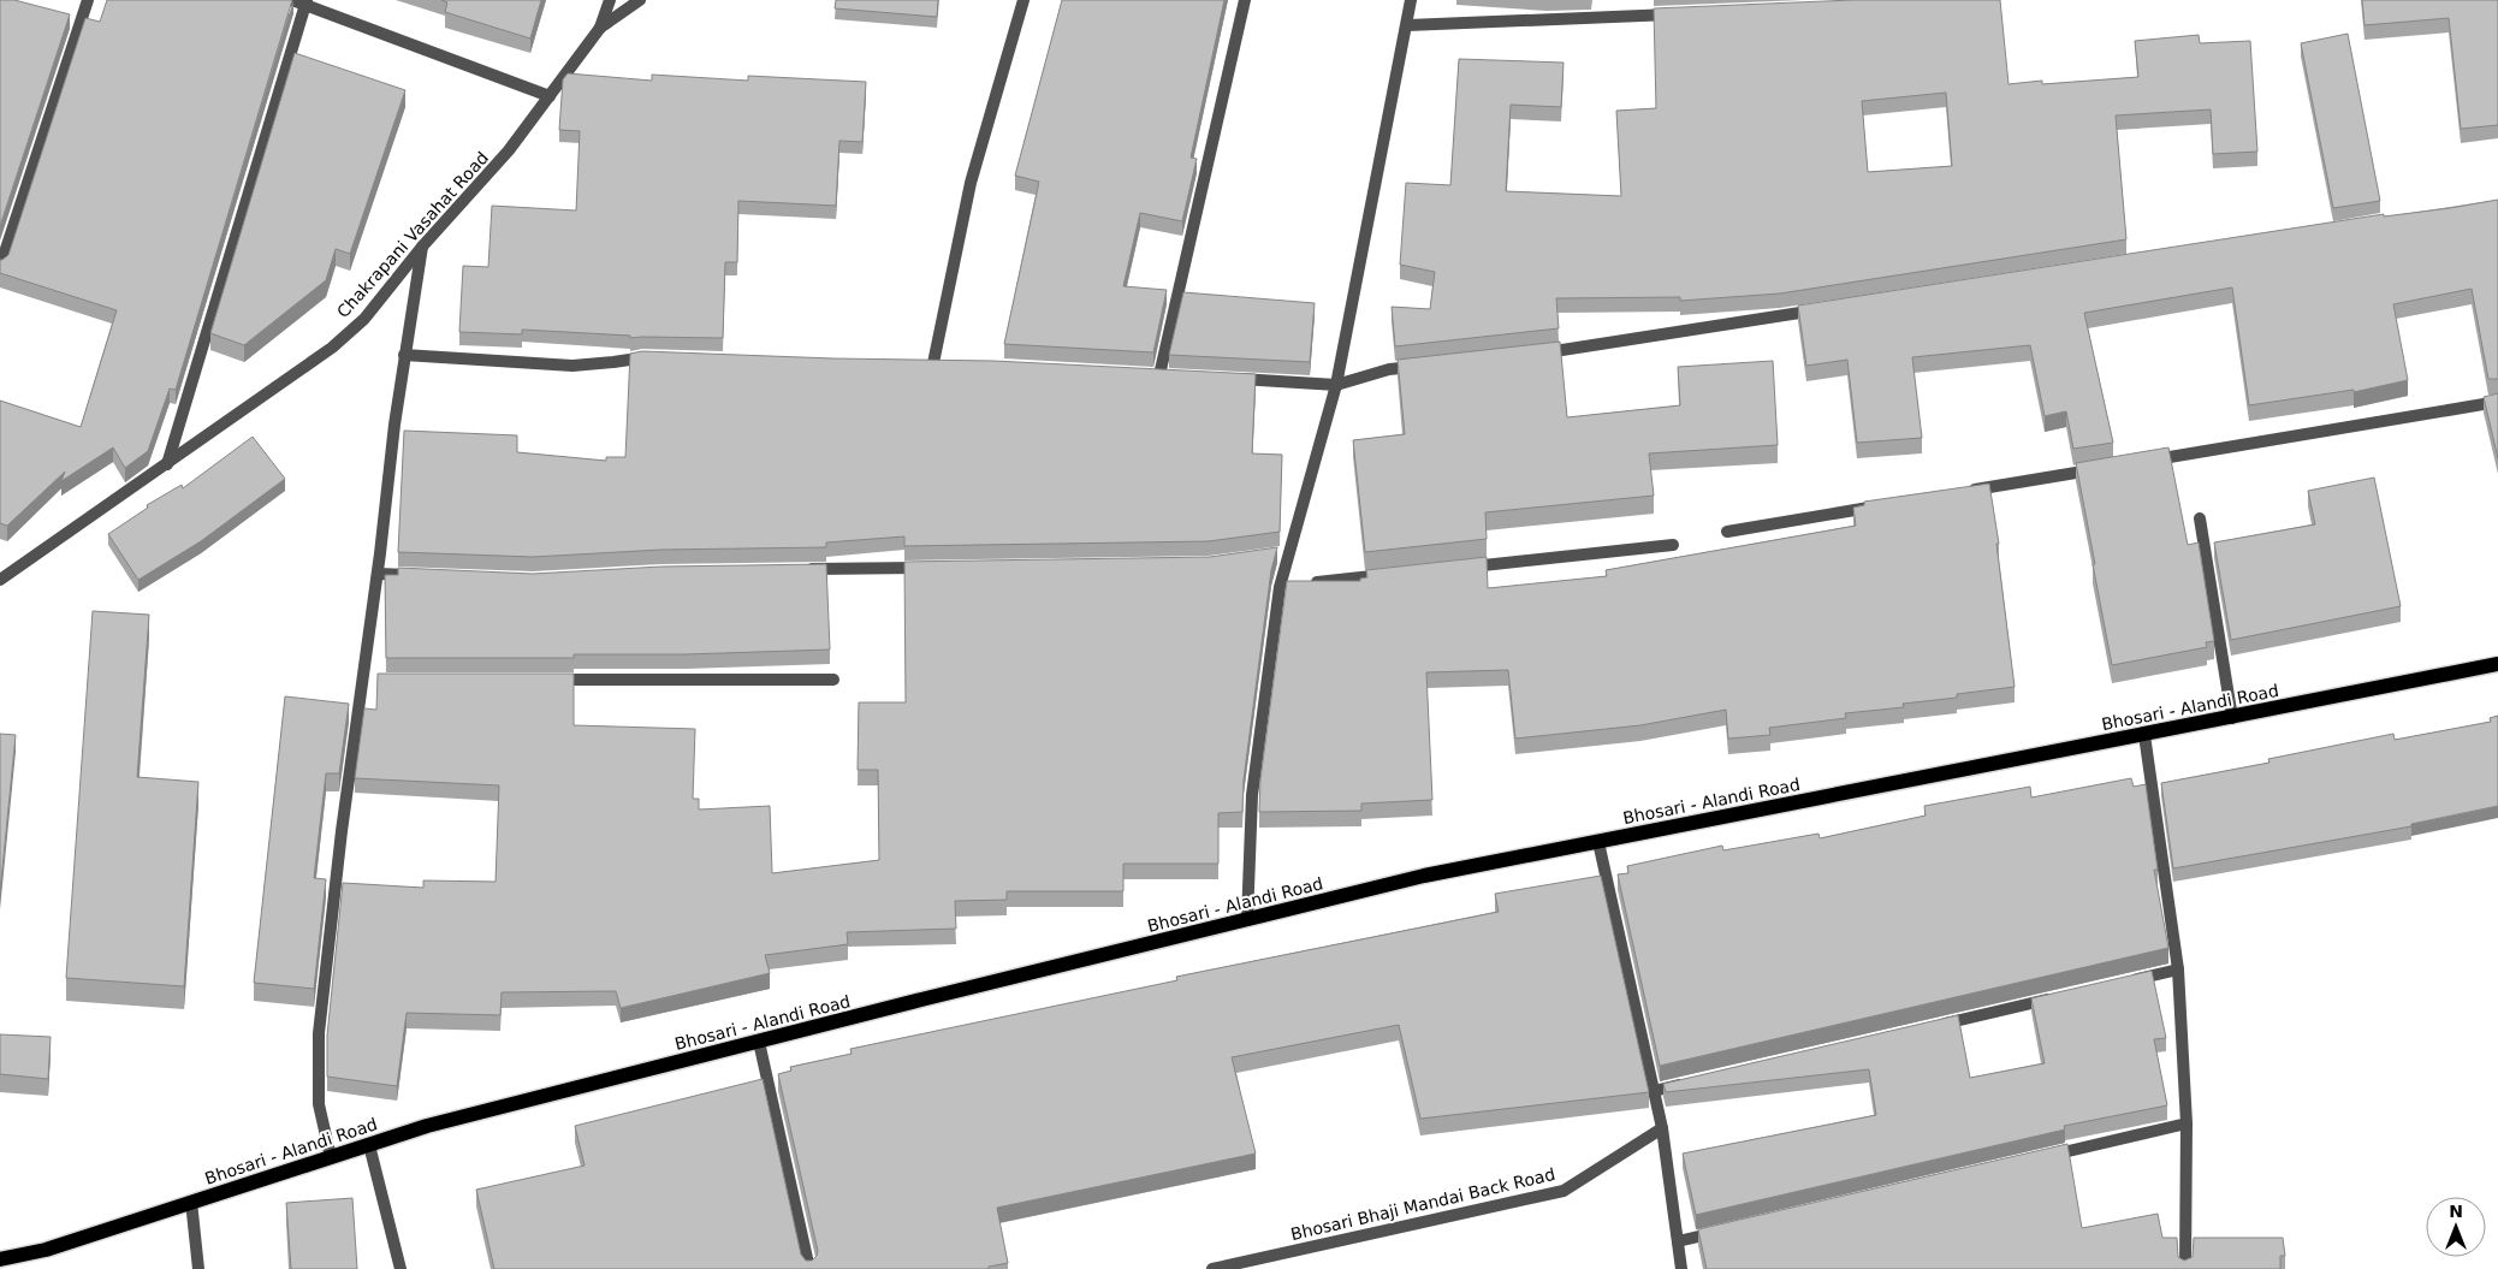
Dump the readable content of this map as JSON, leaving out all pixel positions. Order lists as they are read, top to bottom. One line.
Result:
{"streets":{"main road":["Bhosari - Alandi Road"],"street":["Chakrapani Vasahat Road","Bhosari Bhaji Mandai Back Road"]},"north":"top"}
